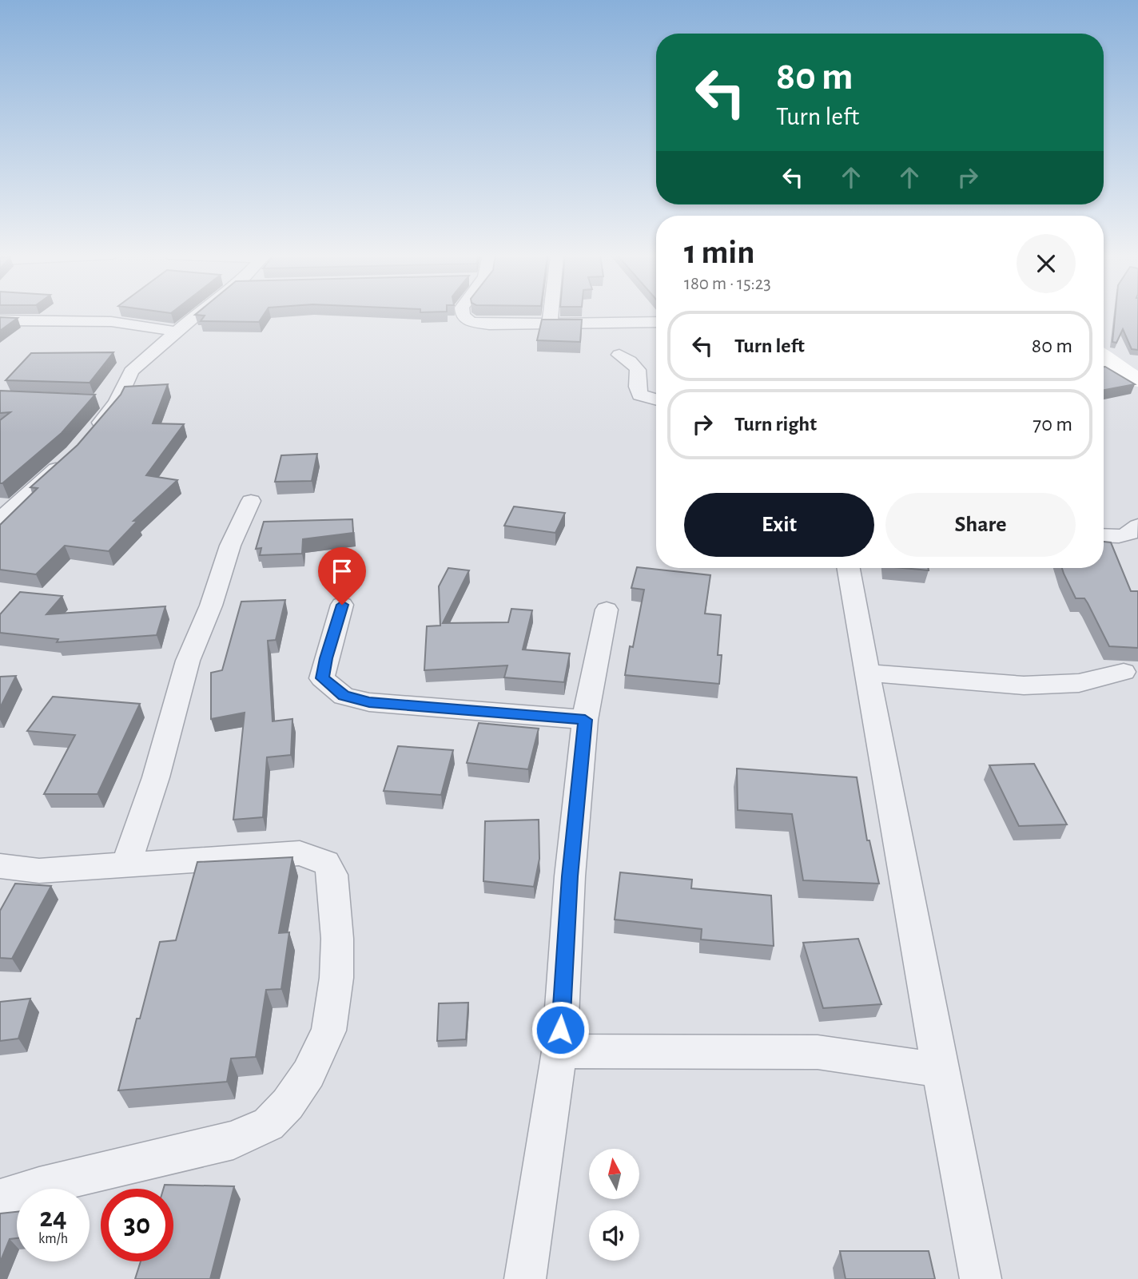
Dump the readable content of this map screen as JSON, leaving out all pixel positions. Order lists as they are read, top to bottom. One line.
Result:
{"north":"top","page":{"turn":["80 m","Turn left"],"heading":["1 min","180 m · 15:23"],"list":[{"name":"Turn left","value":"80 m"},{"name":"Turn right","value":"70 m"}],"buttons":["Exit","Share"],"speed":"24 km/h","limit":"30"}}
